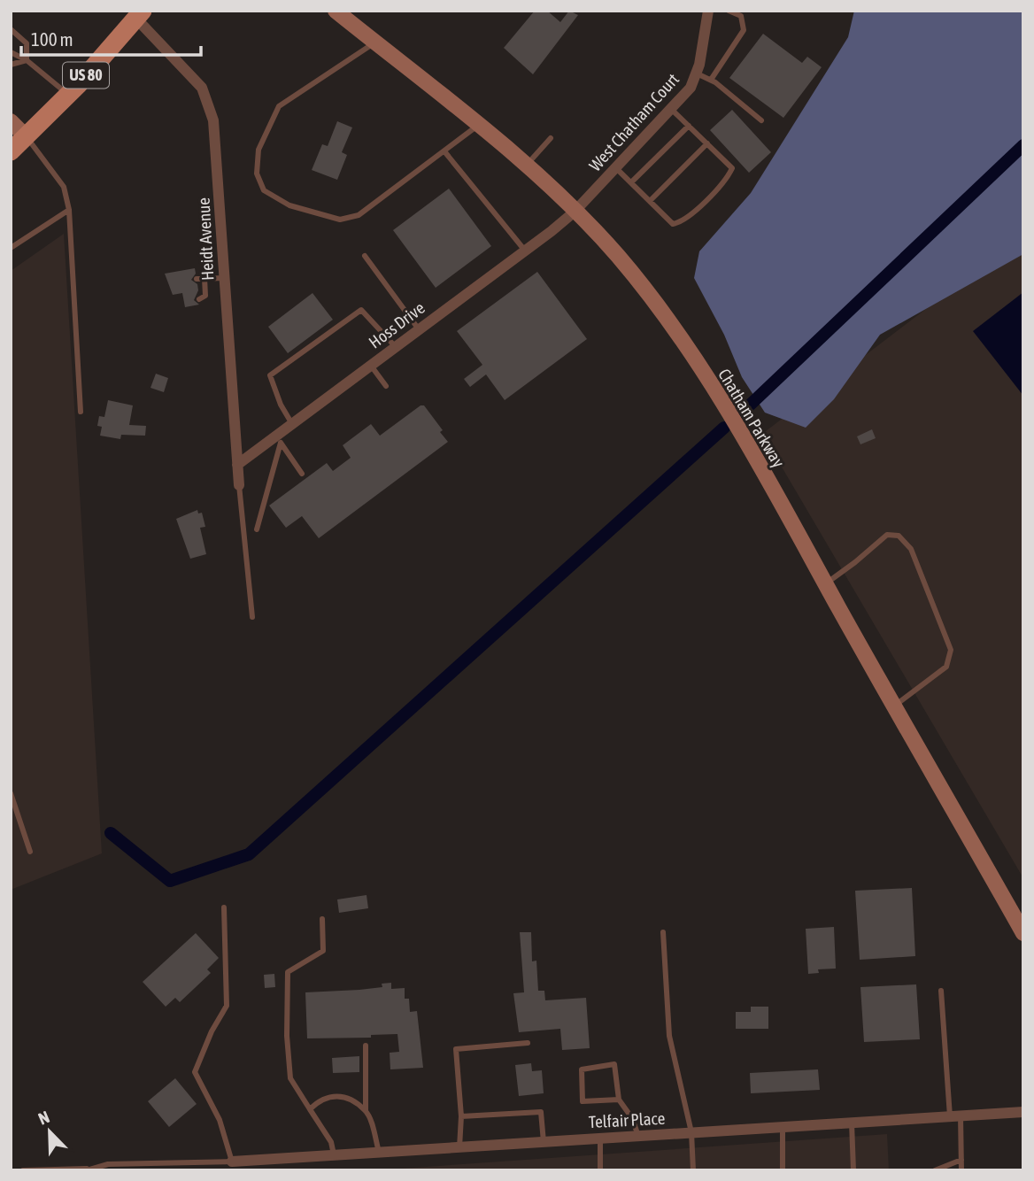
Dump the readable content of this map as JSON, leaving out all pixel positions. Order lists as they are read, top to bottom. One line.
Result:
{"streets":{"main road":["US 80","Chatham Parkway"],"street":["West Chatham Court","Heidt Avenue","Hoss Drive","Telfair Place"]},"crossings":[["US 80","Heidt Avenue"],["West Chatham Court","Hoss Drive"],["West Chatham Court","Chatham Parkway"],["Heidt Avenue","Hoss Drive"],["Hoss Drive","Chatham Parkway"]],"scale_bar":"100 m","north":"top left"}
